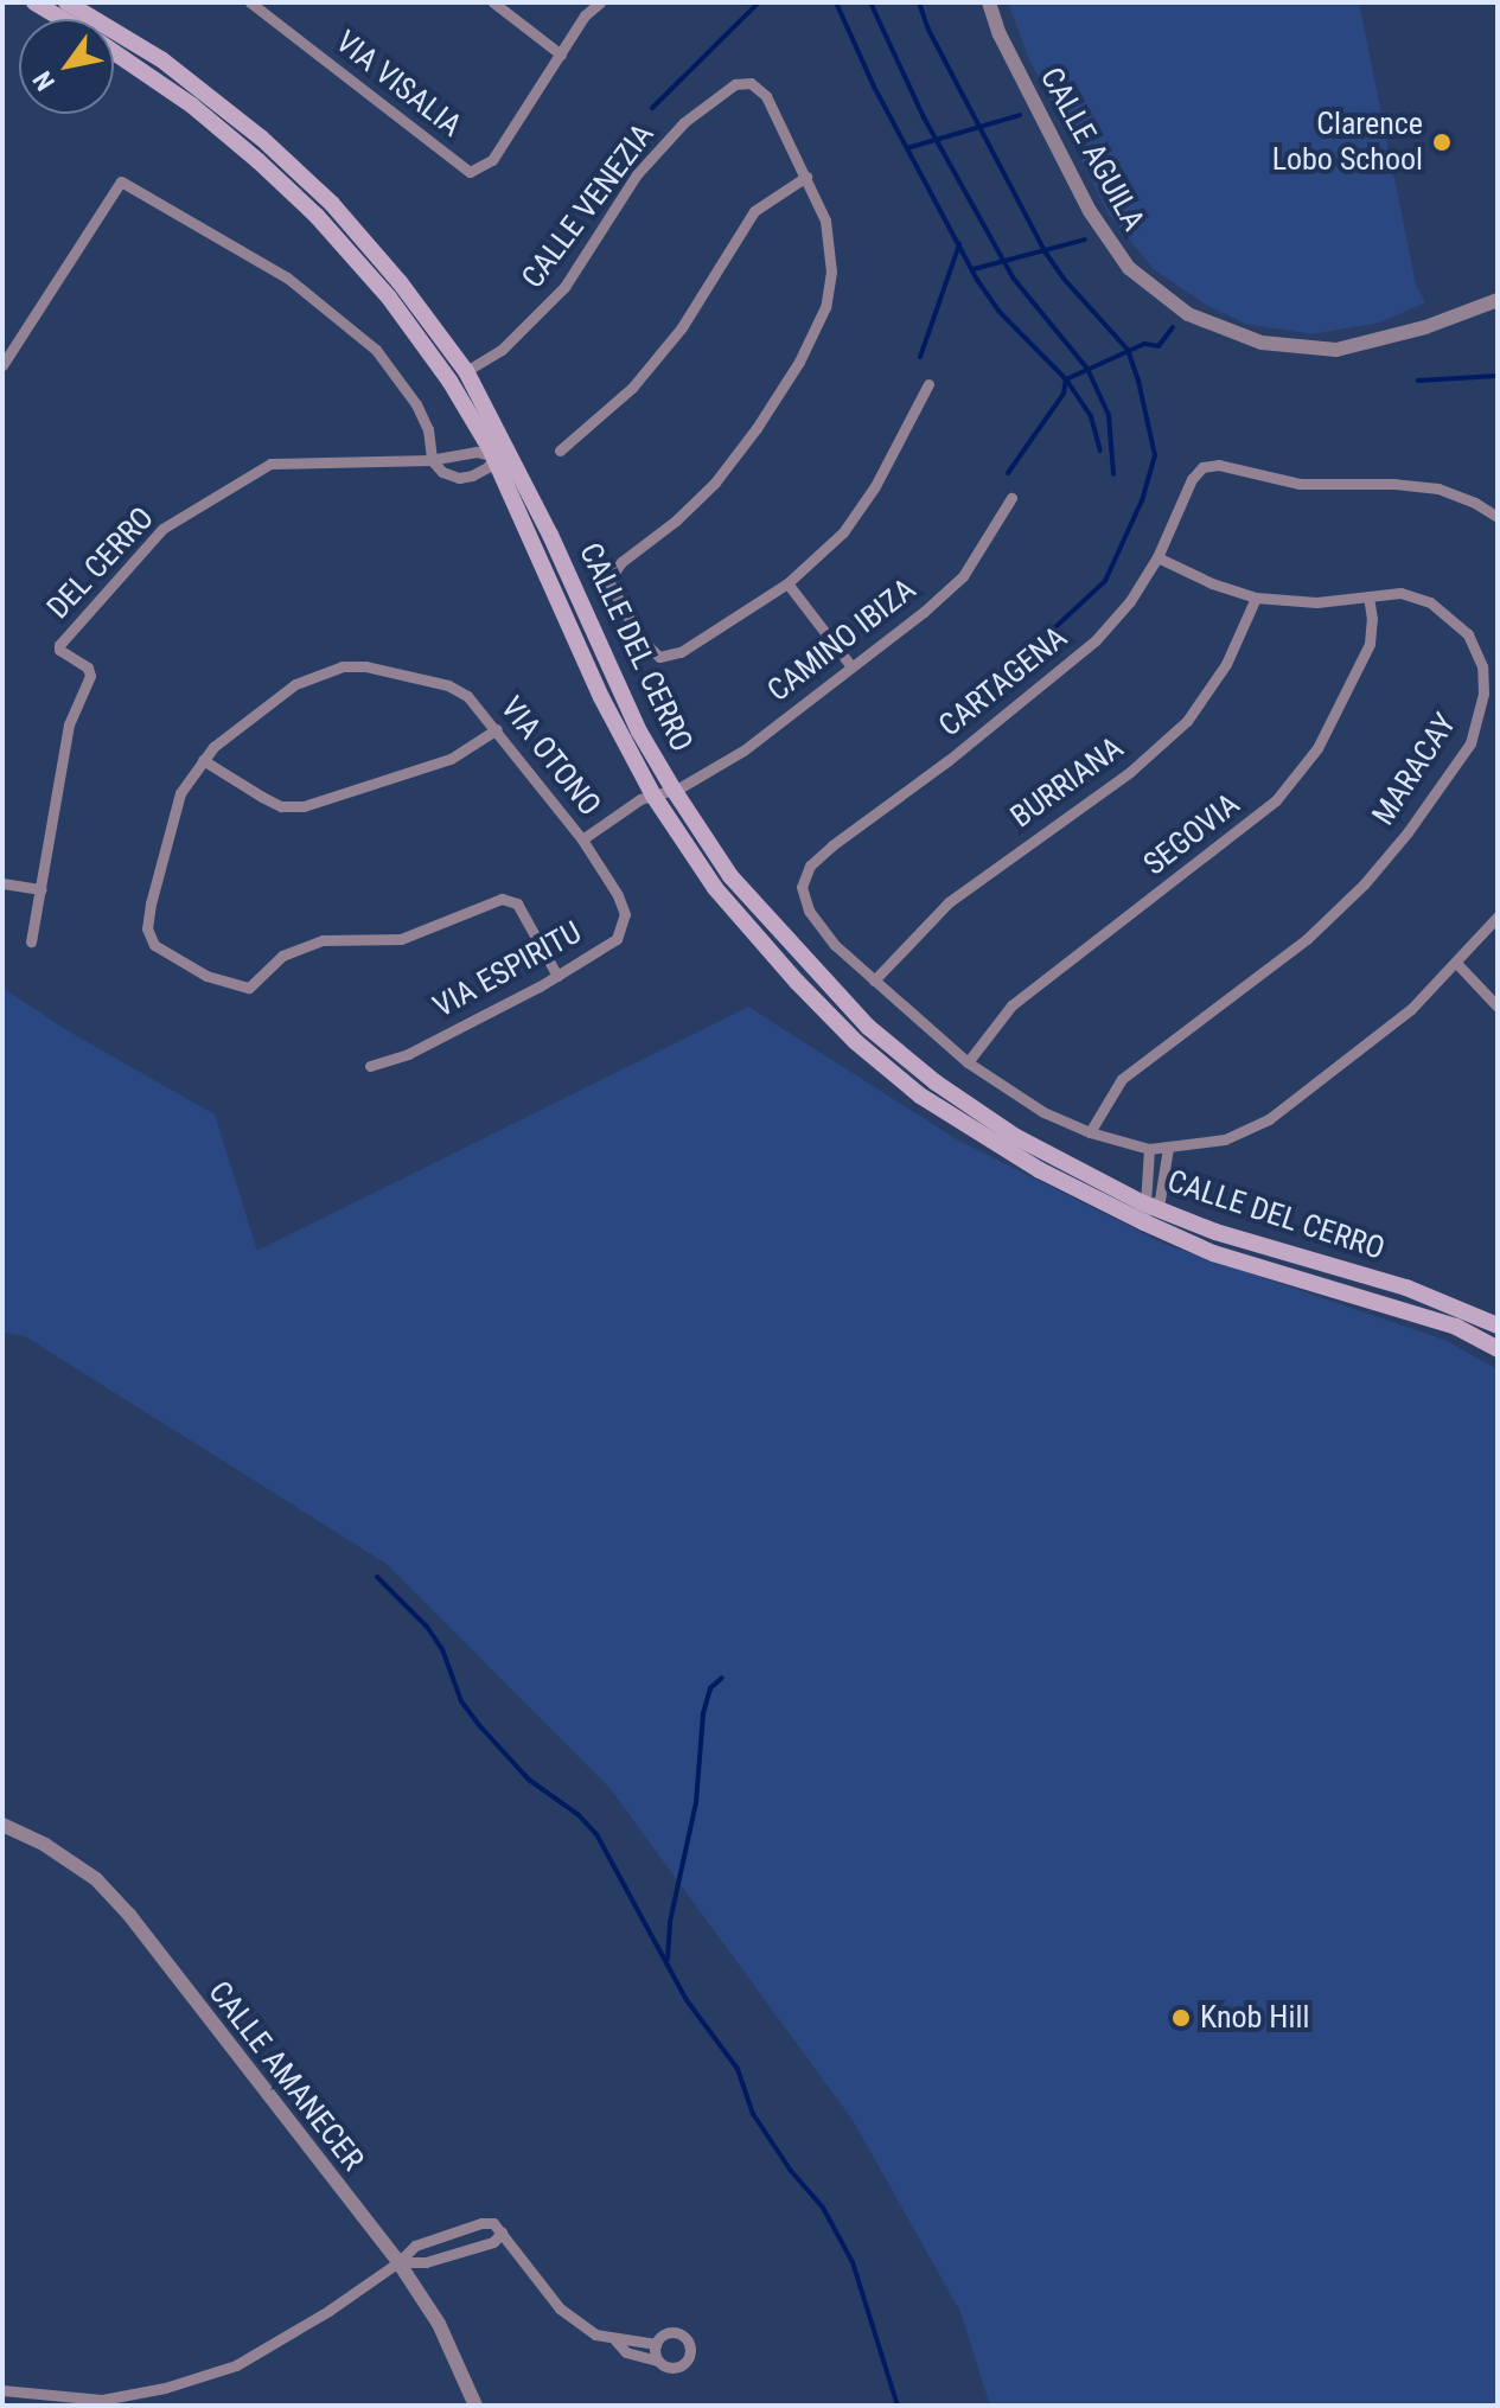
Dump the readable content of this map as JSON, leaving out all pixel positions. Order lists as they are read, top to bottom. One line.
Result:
{"streets":{"main road":["CALLE DEL CERRO"],"street":["VIA VISALIA","CALLE AGUILA","CALLE VENEZIA","DEL CERRO","CAMINO IBIZA","CARTAGENA","VIA OTONO","MARACAY","BURRIANA","SEGOVIA","VIA ESPIRITU","CALLE AMANECER"]},"crossings":[["CALLE VENEZIA","CALLE DEL CERRO"],["DEL CERRO","CALLE DEL CERRO"],["CAMINO IBIZA","CALLE DEL CERRO"],["CAMINO IBIZA","VIA OTONO"],["CAMINO IBIZA","VIA ESPIRITU"],["CARTAGENA","MARACAY"],["CARTAGENA","BURRIANA"],["VIA OTONO","VIA ESPIRITU"],["MARACAY","BURRIANA"],["MARACAY","SEGOVIA"]],"places":["Clarence Lobo School","Knob Hill"],"north":"bottom left"}
